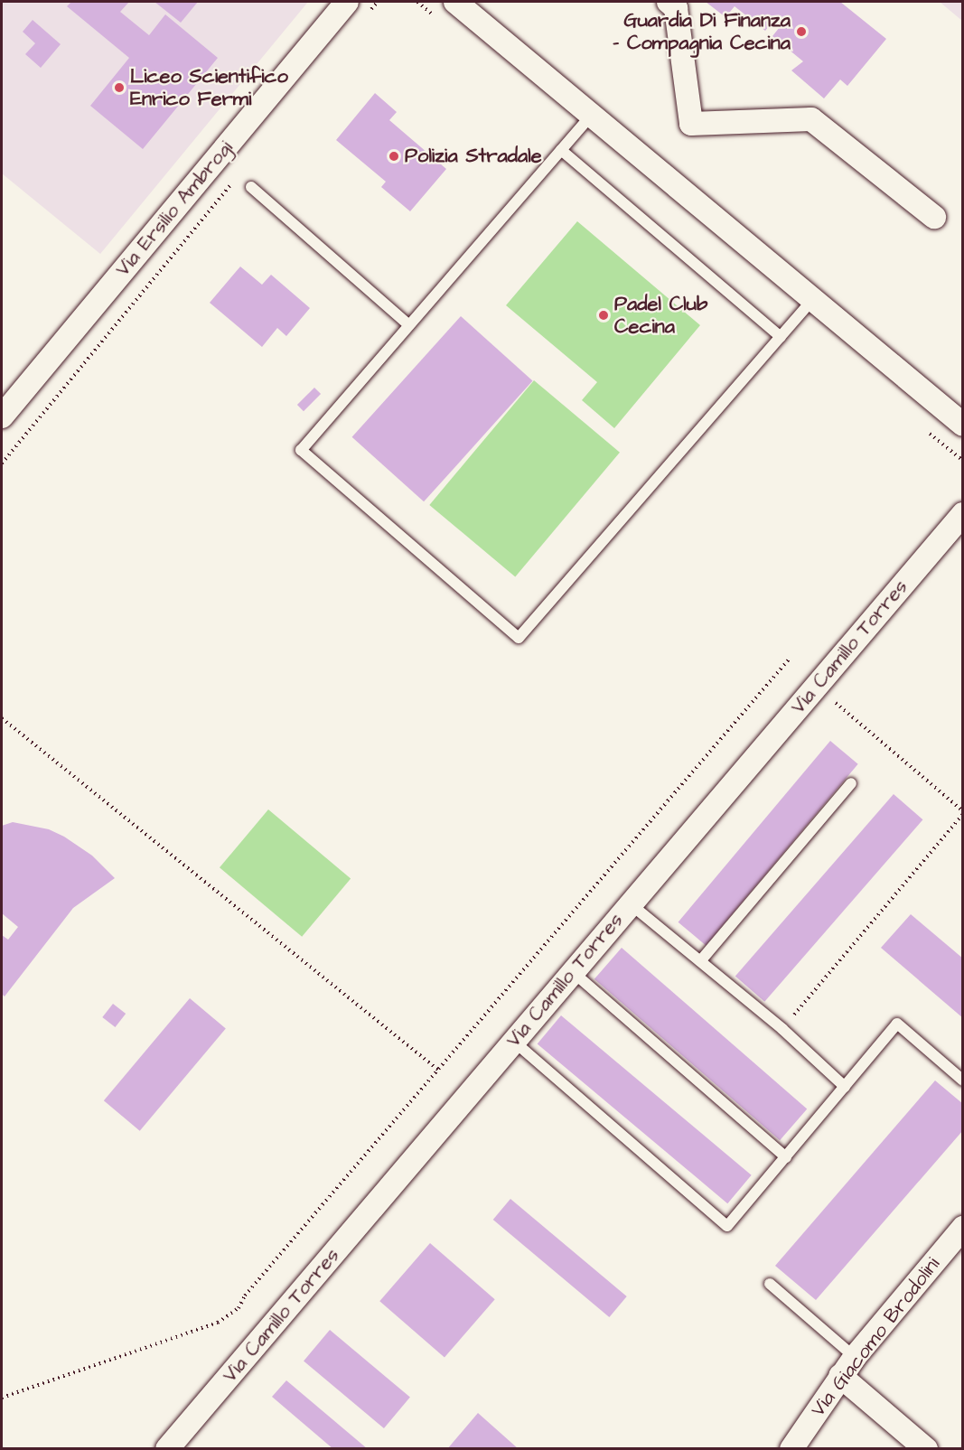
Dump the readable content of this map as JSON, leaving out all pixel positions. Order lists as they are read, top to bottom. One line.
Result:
{"streets":{"street":["Via Ersilio Ambrogi","Via Camillo Torres","Via Giacomo Brodolini"]},"places":["Guardia Di Finanza - Compagnia Cecina","Liceo Scientifico Enrico Fermi","Polizia Stradale","Padel Club Cecina"]}
